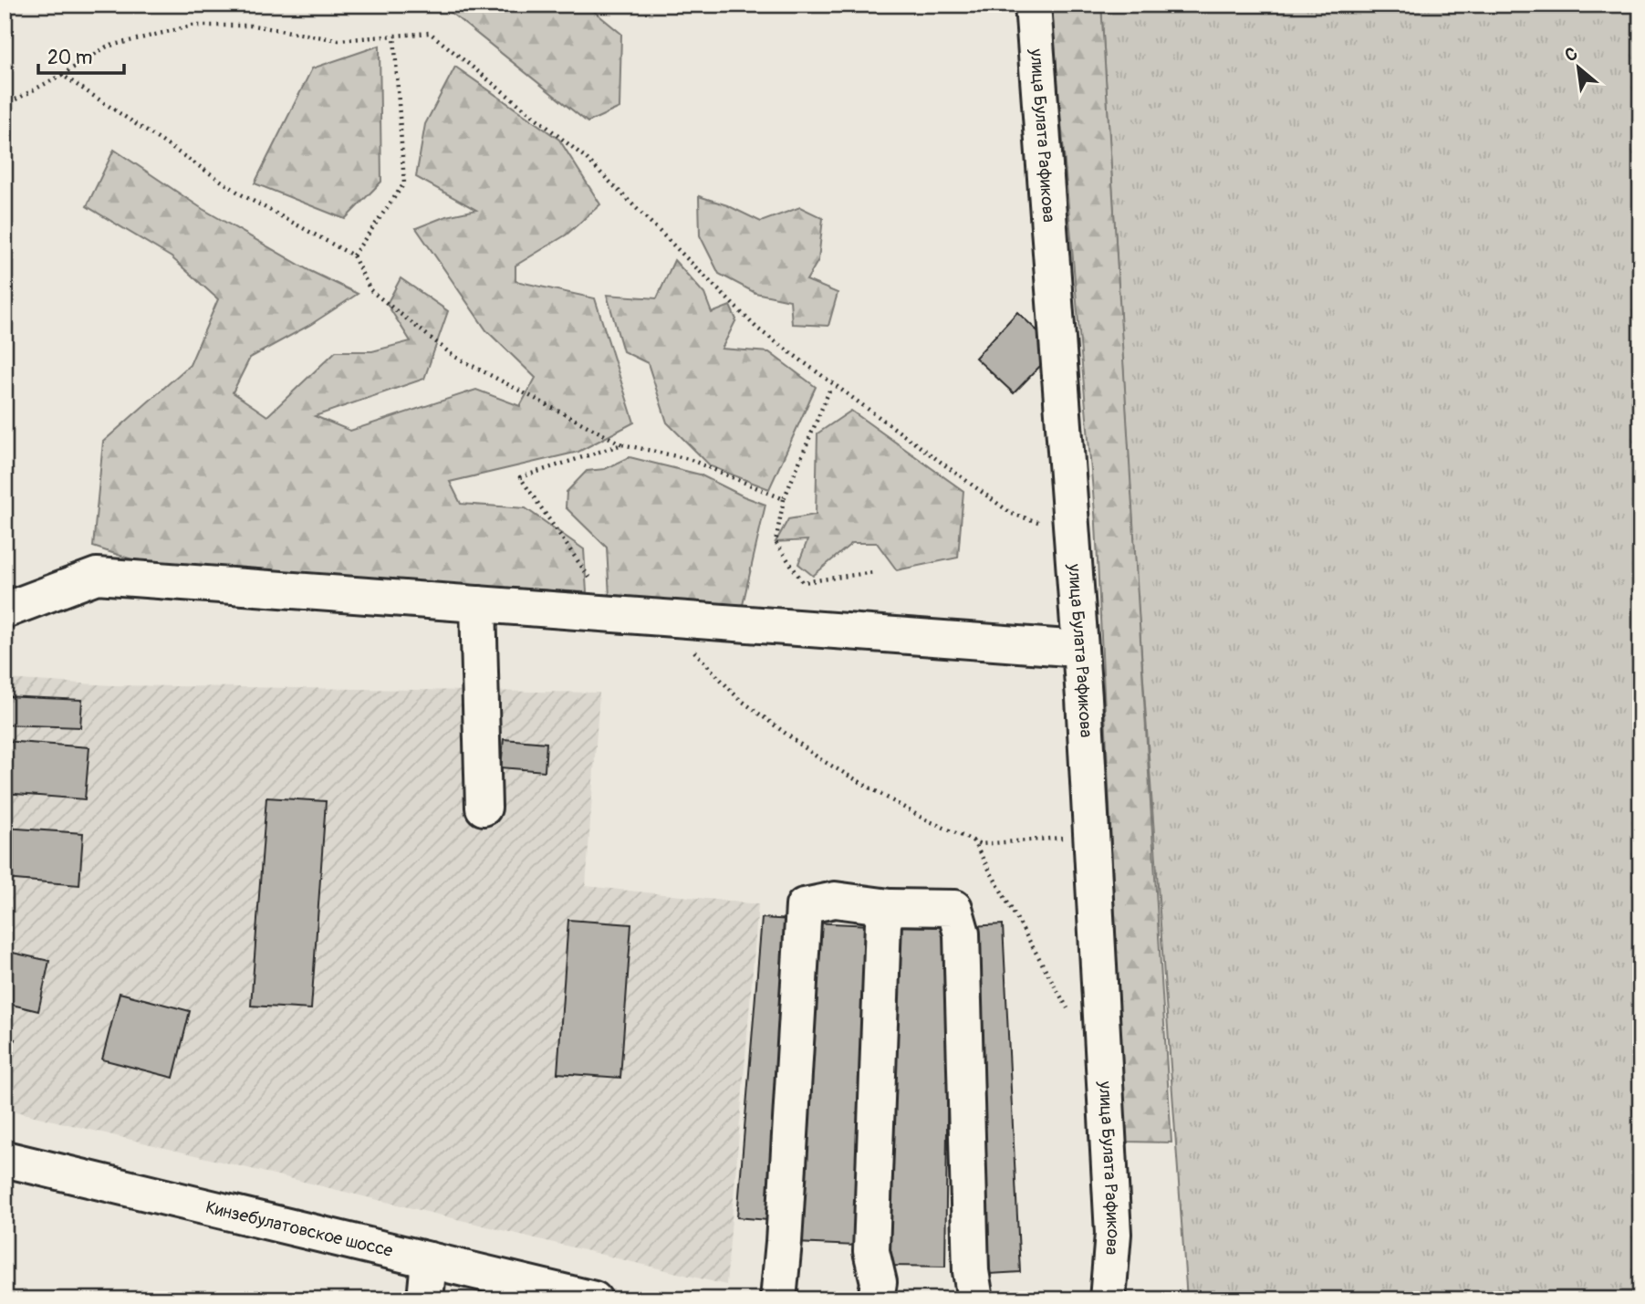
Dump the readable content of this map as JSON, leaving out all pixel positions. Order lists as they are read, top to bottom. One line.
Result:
{"streets":{"street":["улица Булата Рафикова","Кинзебулатовское шоссе"]},"scale_bar":"20 m","north":"top left"}
